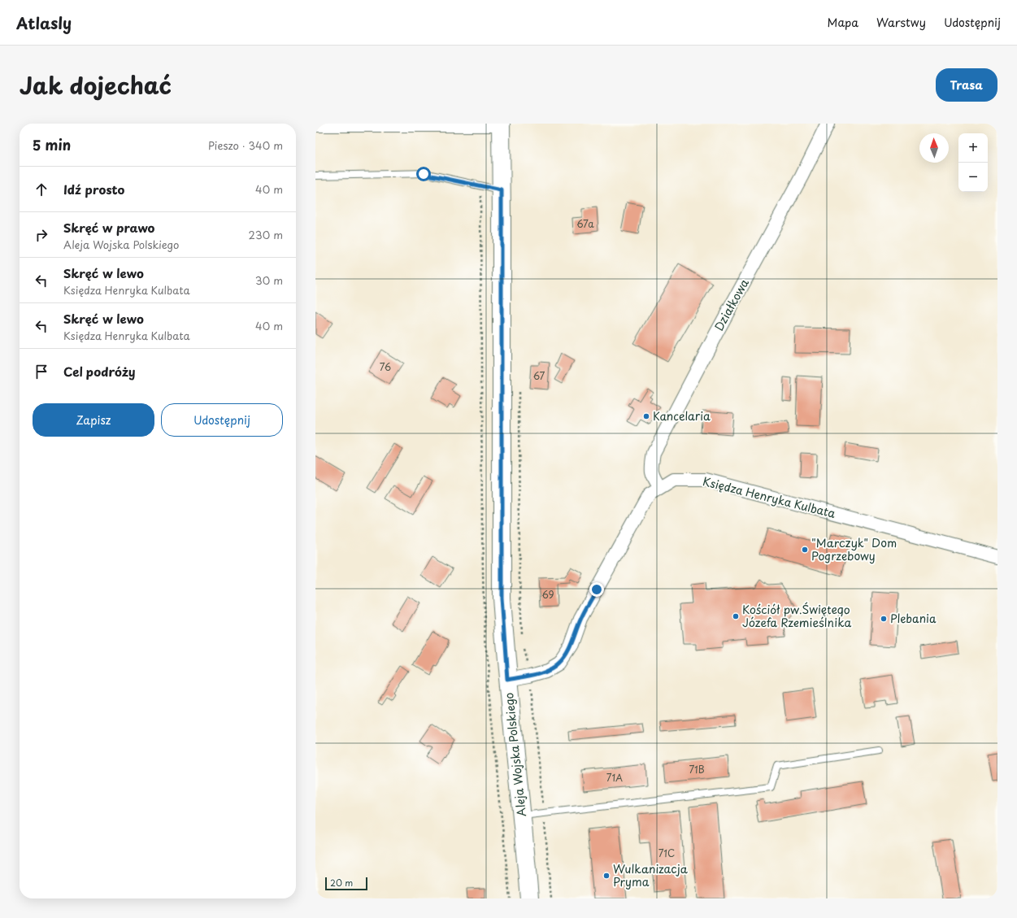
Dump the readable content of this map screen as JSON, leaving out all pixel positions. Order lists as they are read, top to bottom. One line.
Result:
{"streets":{"main road":["Aleja Wojska Polskiego"],"street":["Działkowa","Księdza Henryka Kulbata"]},"crossings":[["Działkowa","Księdza Henryka Kulbata"],["Księdza Henryka Kulbata","Aleja Wojska Polskiego"]],"places":["Kancelaria","\"Marczyk\" Dom Pogrzebowy","Kościół pw.Świętego Józefa Rzemieślnika","Plebania","Wulkanizacja Pryma"],"house_numbers":["67a","76","67","69","71B","71A","71C"],"scale_bar":"20 m","north":"top","page":{"header":"Atlasly","nav":["Mapa","Warstwy","Udostępnij"],"title":"Jak dojechać","buttons":["Trasa",["Zapisz","Udostępnij"]],"heading":["5 min","Pieszo · 340 m"],"map_buttons":["+","−"],"list":[["Idź prosto","40 m"],["Skręć w prawo","Aleja Wojska Polskiego","230 m"],["Skręć w lewo","Księdza Henryka Kulbata","30 m"],["Skręć w lewo","Księdza Henryka Kulbata","40 m"],"Cel podróży"],"scale":"20 m"}}
